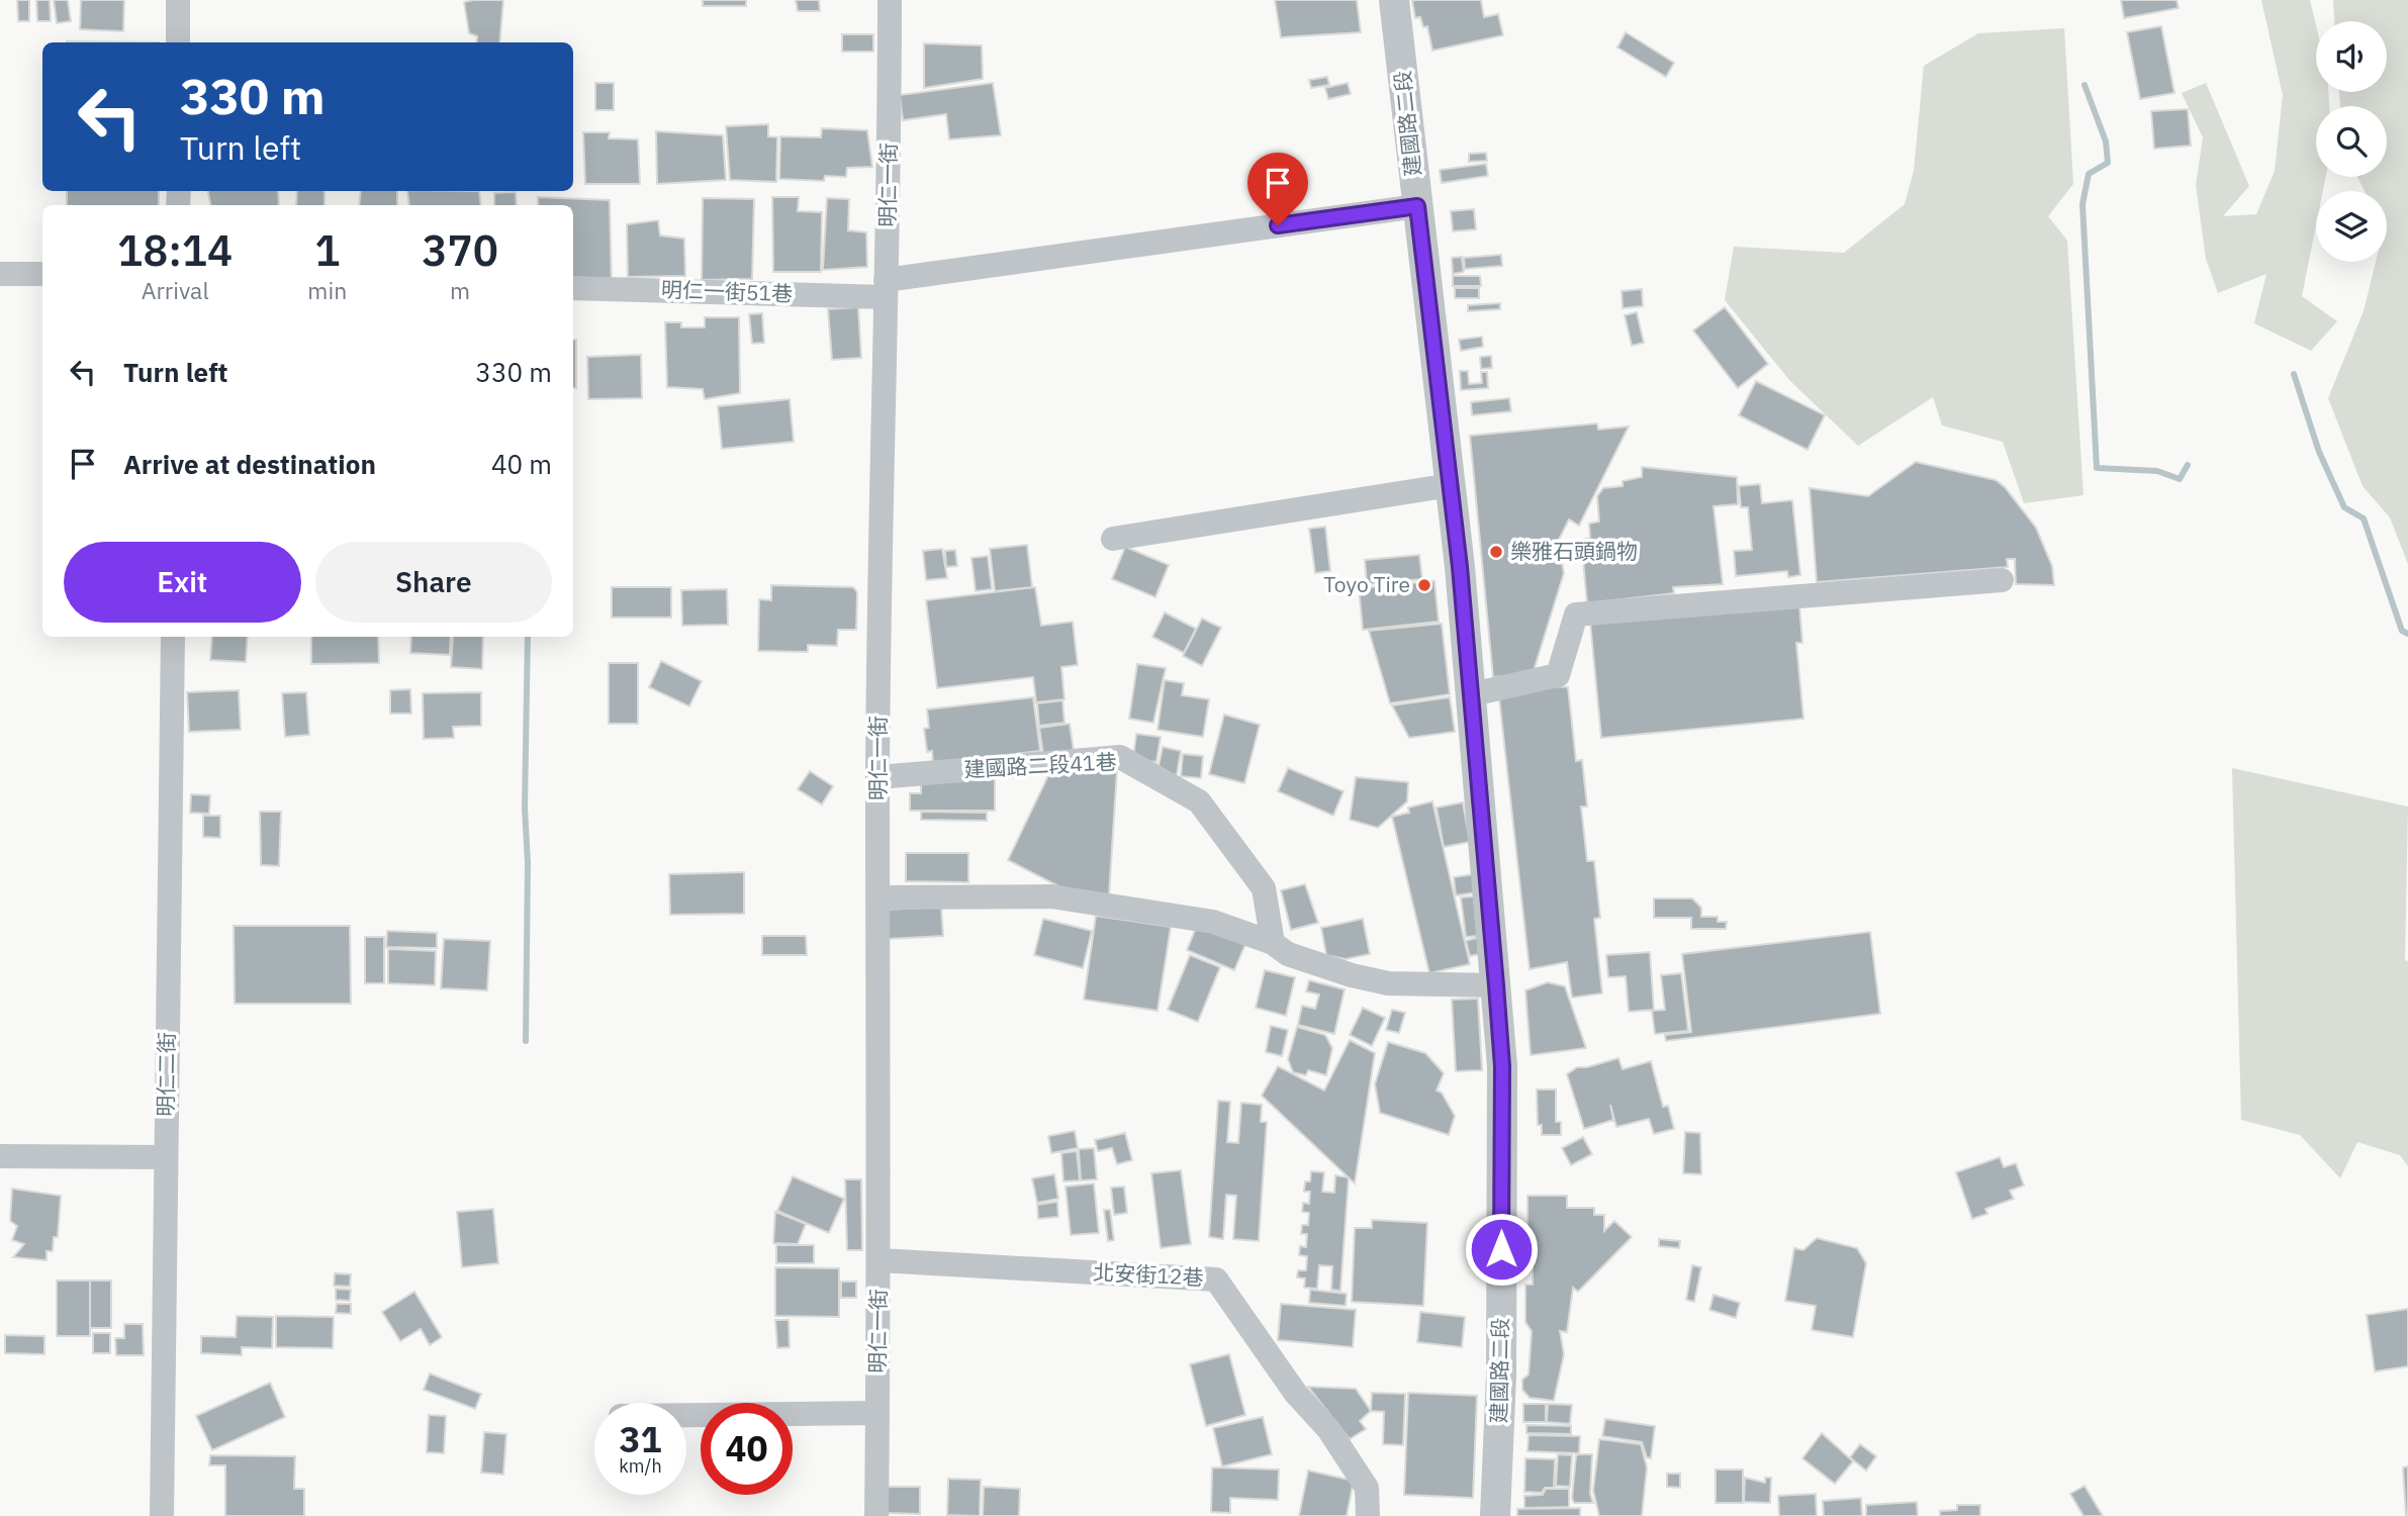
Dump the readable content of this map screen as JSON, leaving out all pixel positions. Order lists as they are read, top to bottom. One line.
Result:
{"streets":{"street":["建國路二段","明仁一街","明仁一街51巷","建國路二段41巷","明仁二街","北安街12巷"]},"crossings":[["建國路二段","明仁一街51巷"],["明仁一街","明仁一街51巷"],["明仁一街","建國路二段41巷"],["明仁一街","北安街12巷"]],"places":["樂雅石頭鍋物","Toyo Tire"],"page":{"turn":["330 m","Turn left"],"eta":["18:14","Arrival","1","min","370","m"],"list":[{"name":"Turn left","value":"330 m"},{"name":"Arrive at destination","value":"40 m"}],"buttons":["Exit","Share"],"speed":"31 km/h","limit":"40"}}
